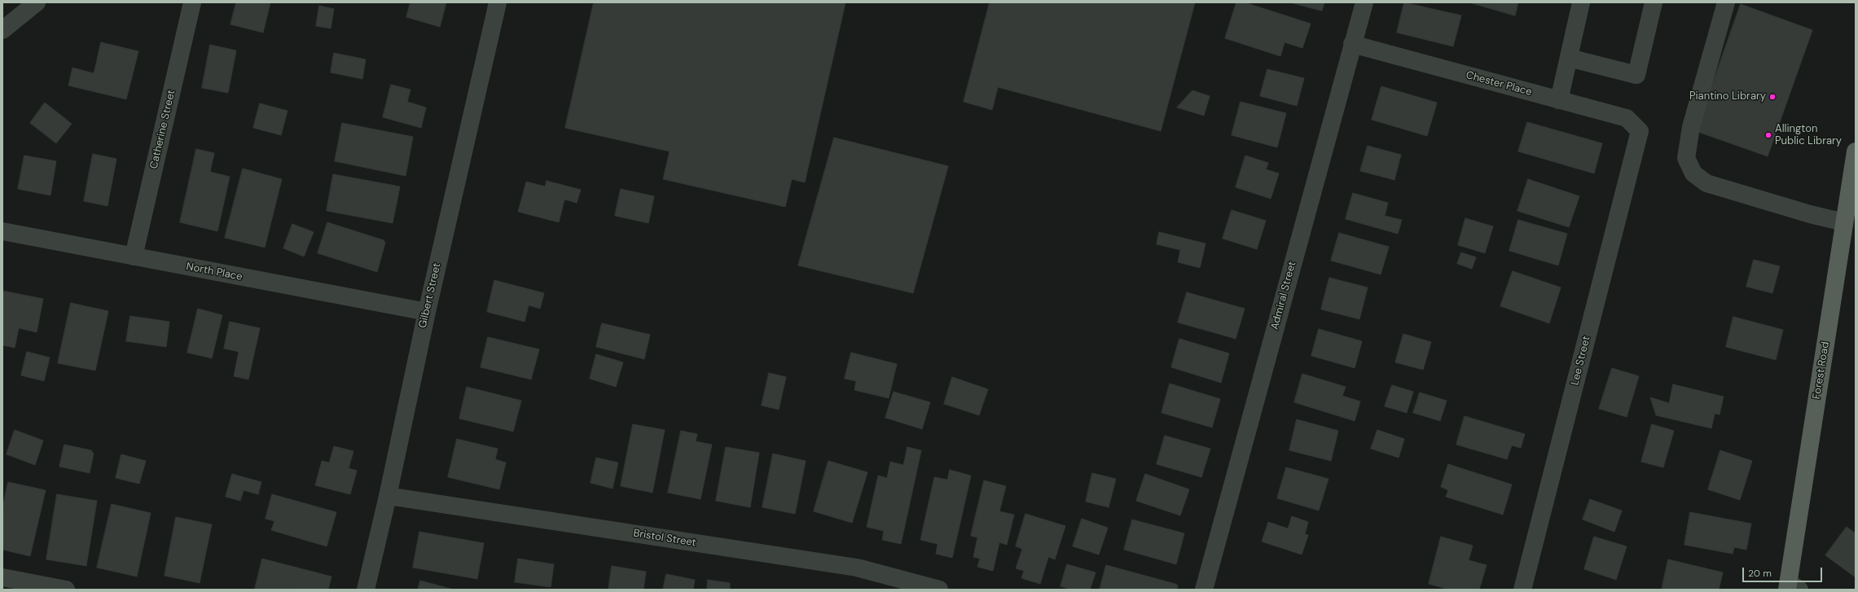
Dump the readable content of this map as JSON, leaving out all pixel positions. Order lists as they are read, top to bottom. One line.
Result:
{"streets":{"main road":["Forest Road"],"street":["Chester Place","Catherine Street","North Place","Gilbert Street","Admiral Street","Lee Street","Bristol Street"]},"crossings":[["Chester Place","Admiral Street"],["Chester Place","Lee Street"],["Catherine Street","North Place"],["North Place","Gilbert Street"],["Gilbert Street","Bristol Street"]],"places":["Piantino Library","Allington Public Library"],"scale_bar":"20 m"}
